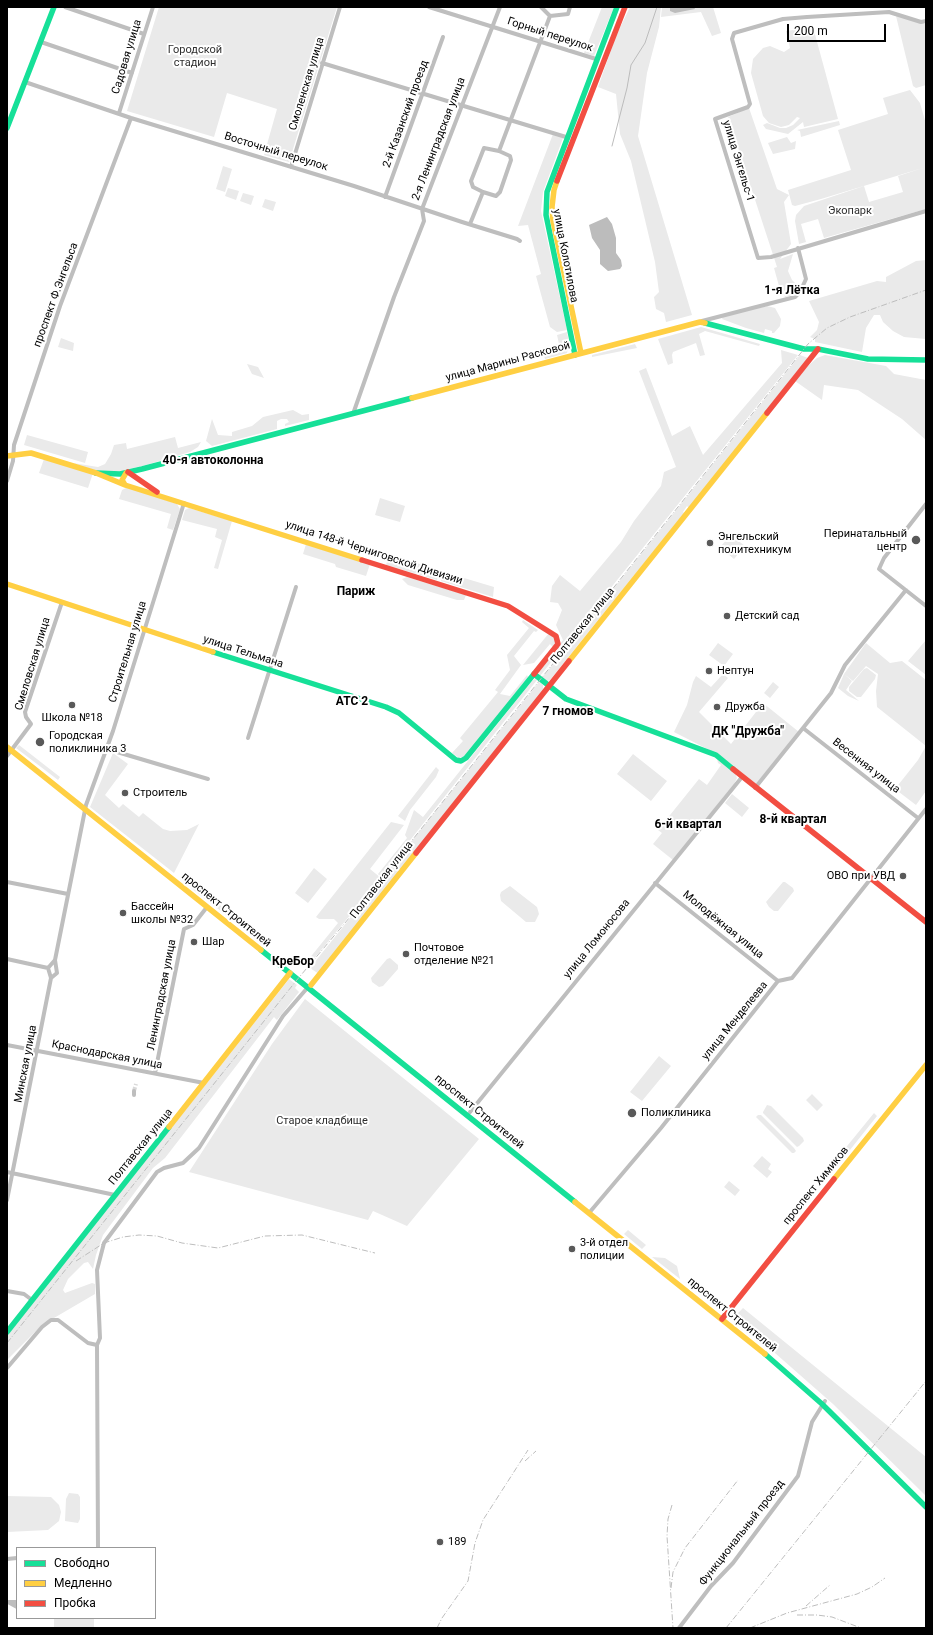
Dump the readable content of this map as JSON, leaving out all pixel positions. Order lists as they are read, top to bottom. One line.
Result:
{"streets":{"main road":["улица Колотилова","улица Марины Расковой","улица 148-й Черниговской Дивизии","Полтавская улица","улица Тельмана","проспект Строителей","проспект Химиков"],"street":["Горный переулок","Садовая улица","Смоленская улица","2-й Казанский проезд","2-я Ленинградская улица","Восточный переулок","улица Энгельс-1","проспект Ф.Энгельса","Строительная улица","Смеловская улица","Весенняя улица","Молодёжная улица","улица Ломоносова","Ленинградская улица","улица Менделеева","Краснодарская улица","Минская улица","Функциональный проезд"]},"crossings":[["Горный переулок","2-я Ленинградская улица"],["Горный переулок","улица Колотилова"],["Садовая улица","Восточный переулок"],["Смоленская улица","Восточный переулок"],["2-й Казанский проезд","Восточный переулок"],["2-я Ленинградская улица","Восточный переулок"],["2-я Ленинградская улица","улица Марины Расковой"],["Восточный переулок","проспект Ф.Энгельса"],["улица Колотилова","улица Марины Расковой"],["проспект Ф.Энгельса","улица 148-й Черниговской Дивизии"],["улица Марины Расковой","улица 148-й Черниговской Дивизии"],["улица Марины Расковой","Полтавская улица"],["улица 148-й Черниговской Дивизии","Полтавская улица"],["улица 148-й Черниговской Дивизии","Строительная улица"],["Полтавская улица","улица Тельмана"],["Полтавская улица","проспект Строителей"],["Полтавская улица","Краснодарская улица"],["Строительная улица","улица Тельмана"],["Строительная улица","проспект Строителей"],["Строительная улица","Минская улица"],["улица Тельмана","Смеловская улица"],["Смеловская улица","проспект Строителей"],["Весенняя улица","улица Менделеева"],["проспект Строителей","улица Ломоносова"],["проспект Строителей","Ленинградская улица"],["проспект Строителей","улица Менделеева"],["проспект Строителей","Минская улица"],["проспект Строителей","проспект Химиков"],["проспект Строителей","Функциональный проезд"],["Молодёжная улица","улица Ломоносова"],["Молодёжная улица","улица Менделеева"],["Ленинградская улица","Краснодарская улица"],["Краснодарская улица","Минская улица"]],"districts":["1-я Лётка","40-я автоколонна","Париж","АТС 2","7 гномов","ДК \"Дружба\"","8-й квартал","6-й квартал","КреБор"],"parks":["Городской стадион","Экопарк","Старое кладбище"],"places":["Перинатальный центр","Энгельский политехникум","Детский сад","Нептун","Школа №18","Дружба","Городская поликлиника 3","Строитель","ОВО при УВД","Бассейн школы №32","Шар","Почтовое отделение №21","Поликлиника","3-й отдел полиции","189"],"legend":["Свободно","Медленно","Пробка"],"scale_bar":"200 m"}
